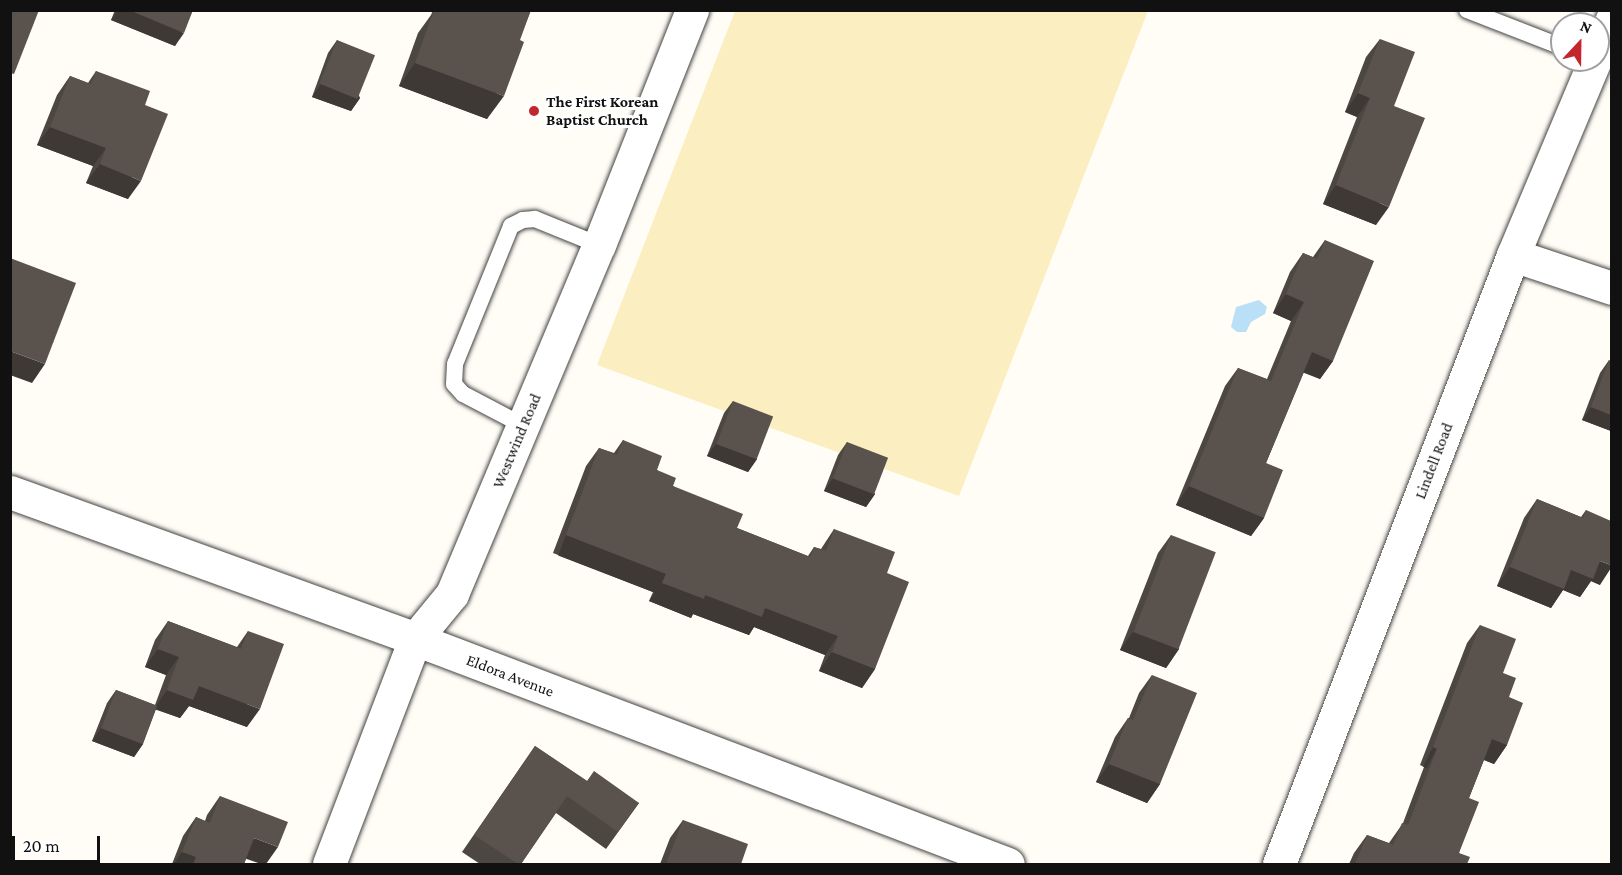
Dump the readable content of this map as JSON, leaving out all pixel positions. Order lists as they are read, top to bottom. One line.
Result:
{"streets":{"street":["Westwind Road","Lindell Road","Eldora Avenue"]},"crossings":[["Westwind Road","Eldora Avenue"]],"places":["The First Korean Baptist Church"],"scale_bar":"20 m","north":"top"}
